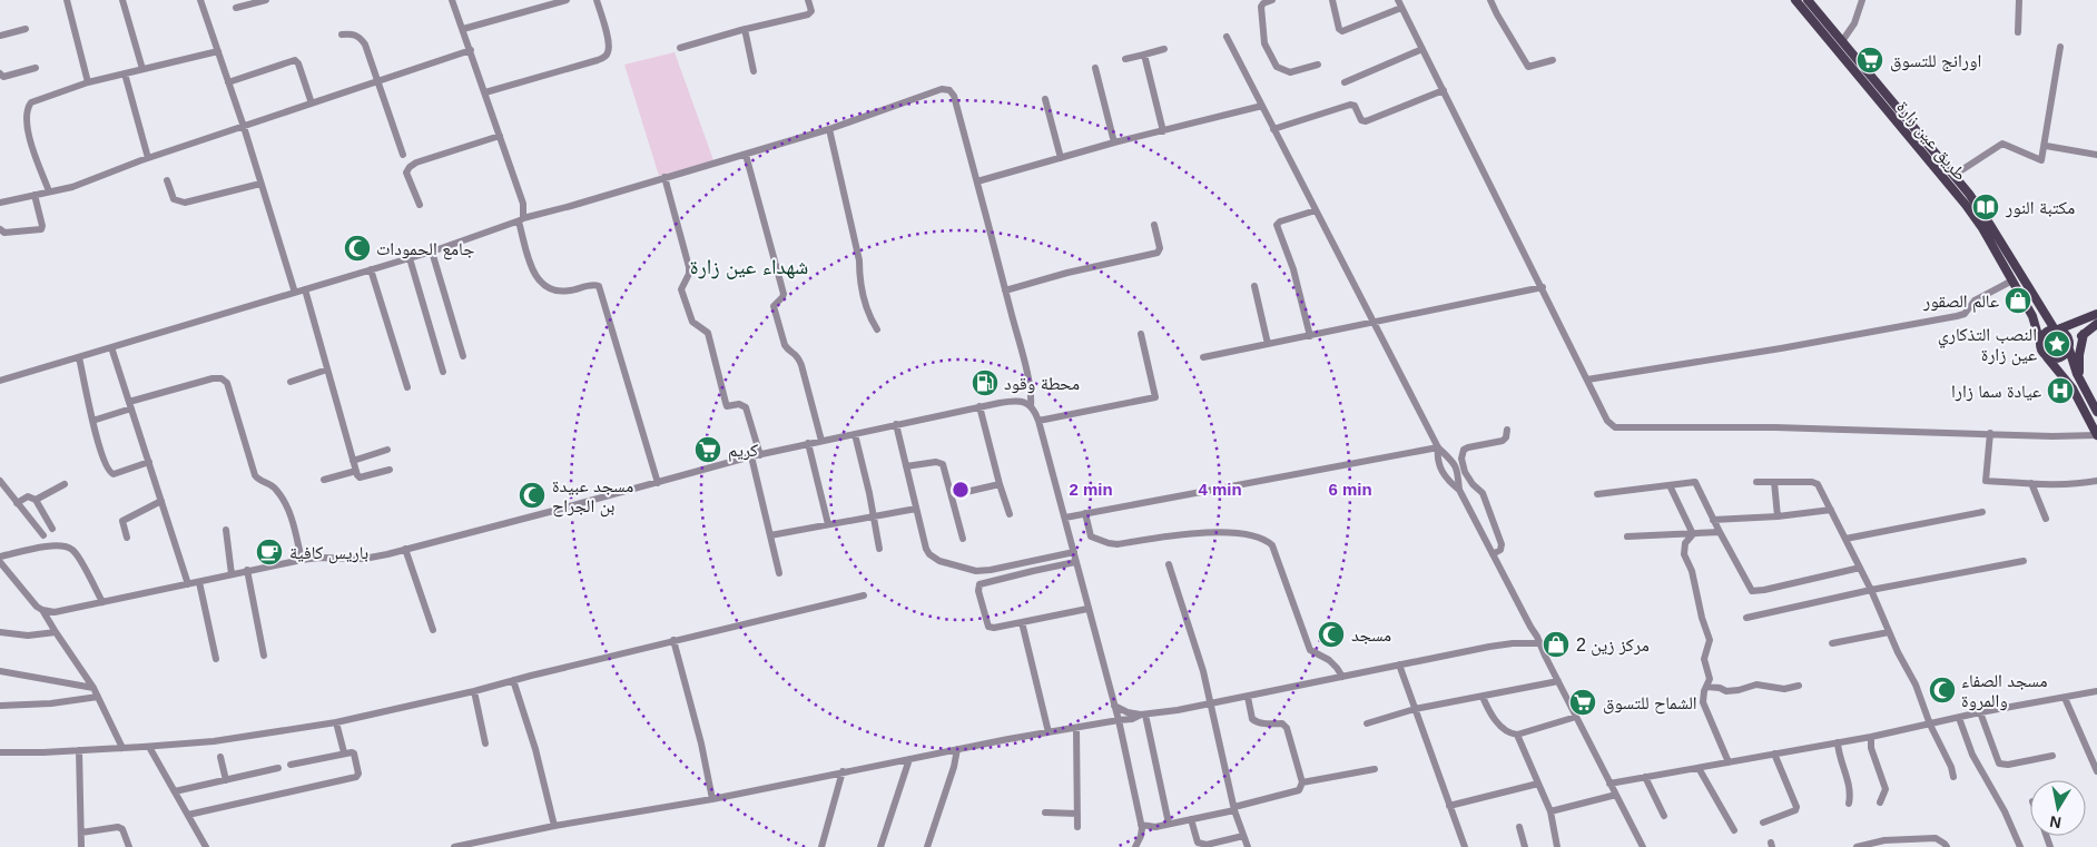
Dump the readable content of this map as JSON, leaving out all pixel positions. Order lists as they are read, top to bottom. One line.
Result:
{"streets":{"main road":["طريق عين زارة"]},"districts":["شهداء عين زارة"],"places":{"supermarket":["اورانج للتسوق","كريم","الشماح للتسوق"],"library":["مكتبة النور"],"mosque":["جامع الحمودات","مسجد عبيدة بن الجراح","مسجد","مسجد الصفاء والمروة"],"shop":["عالم الصقور","مركز زين 2"],"place":["النصب التذكاري عين زارة"],"fuel station":["محطة وقود"],"hospital":["عيادة سما زارا"],"cafe":["باريس كافية"]},"north":"bottom","rings":["2 min","4 min","6 min"]}
